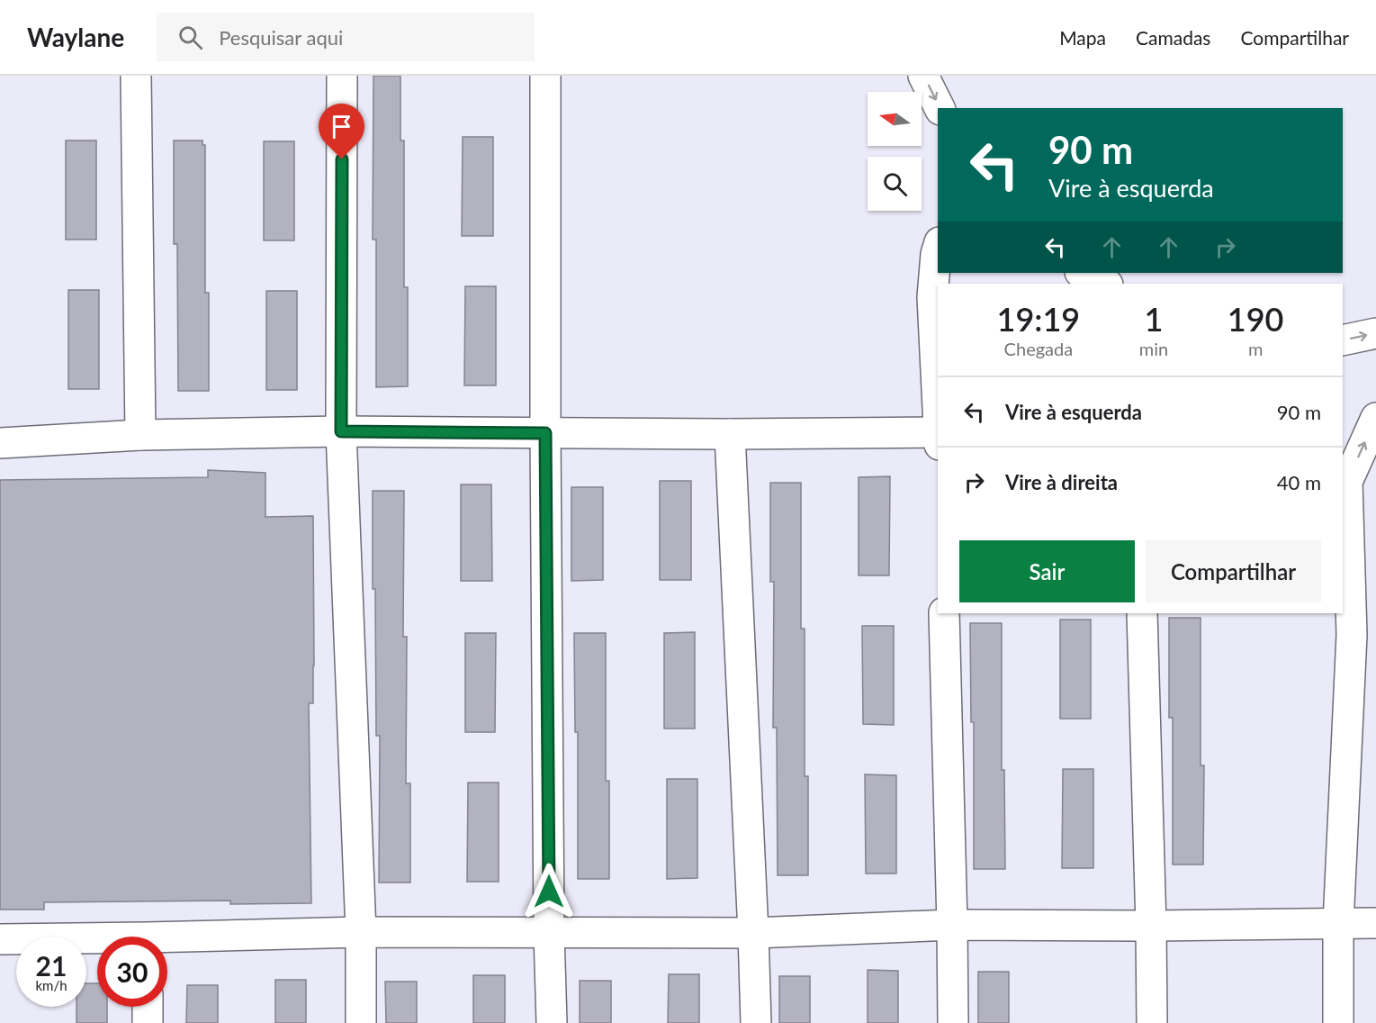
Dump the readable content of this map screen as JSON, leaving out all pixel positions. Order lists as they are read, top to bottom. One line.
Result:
{"north":"left","page":{"header":"Waylane","search":"Pesquisar aqui","nav":["Mapa","Camadas","Compartilhar"],"turn":["90 m","Vire à esquerda"],"eta":["19:19","Chegada","1","min","190","m"],"list":[{"name":"Vire à esquerda","value":"90 m"},{"name":"Vire à direita","value":"40 m"}],"buttons":["Sair","Compartilhar"],"speed":"21 km/h","limit":"30"}}
